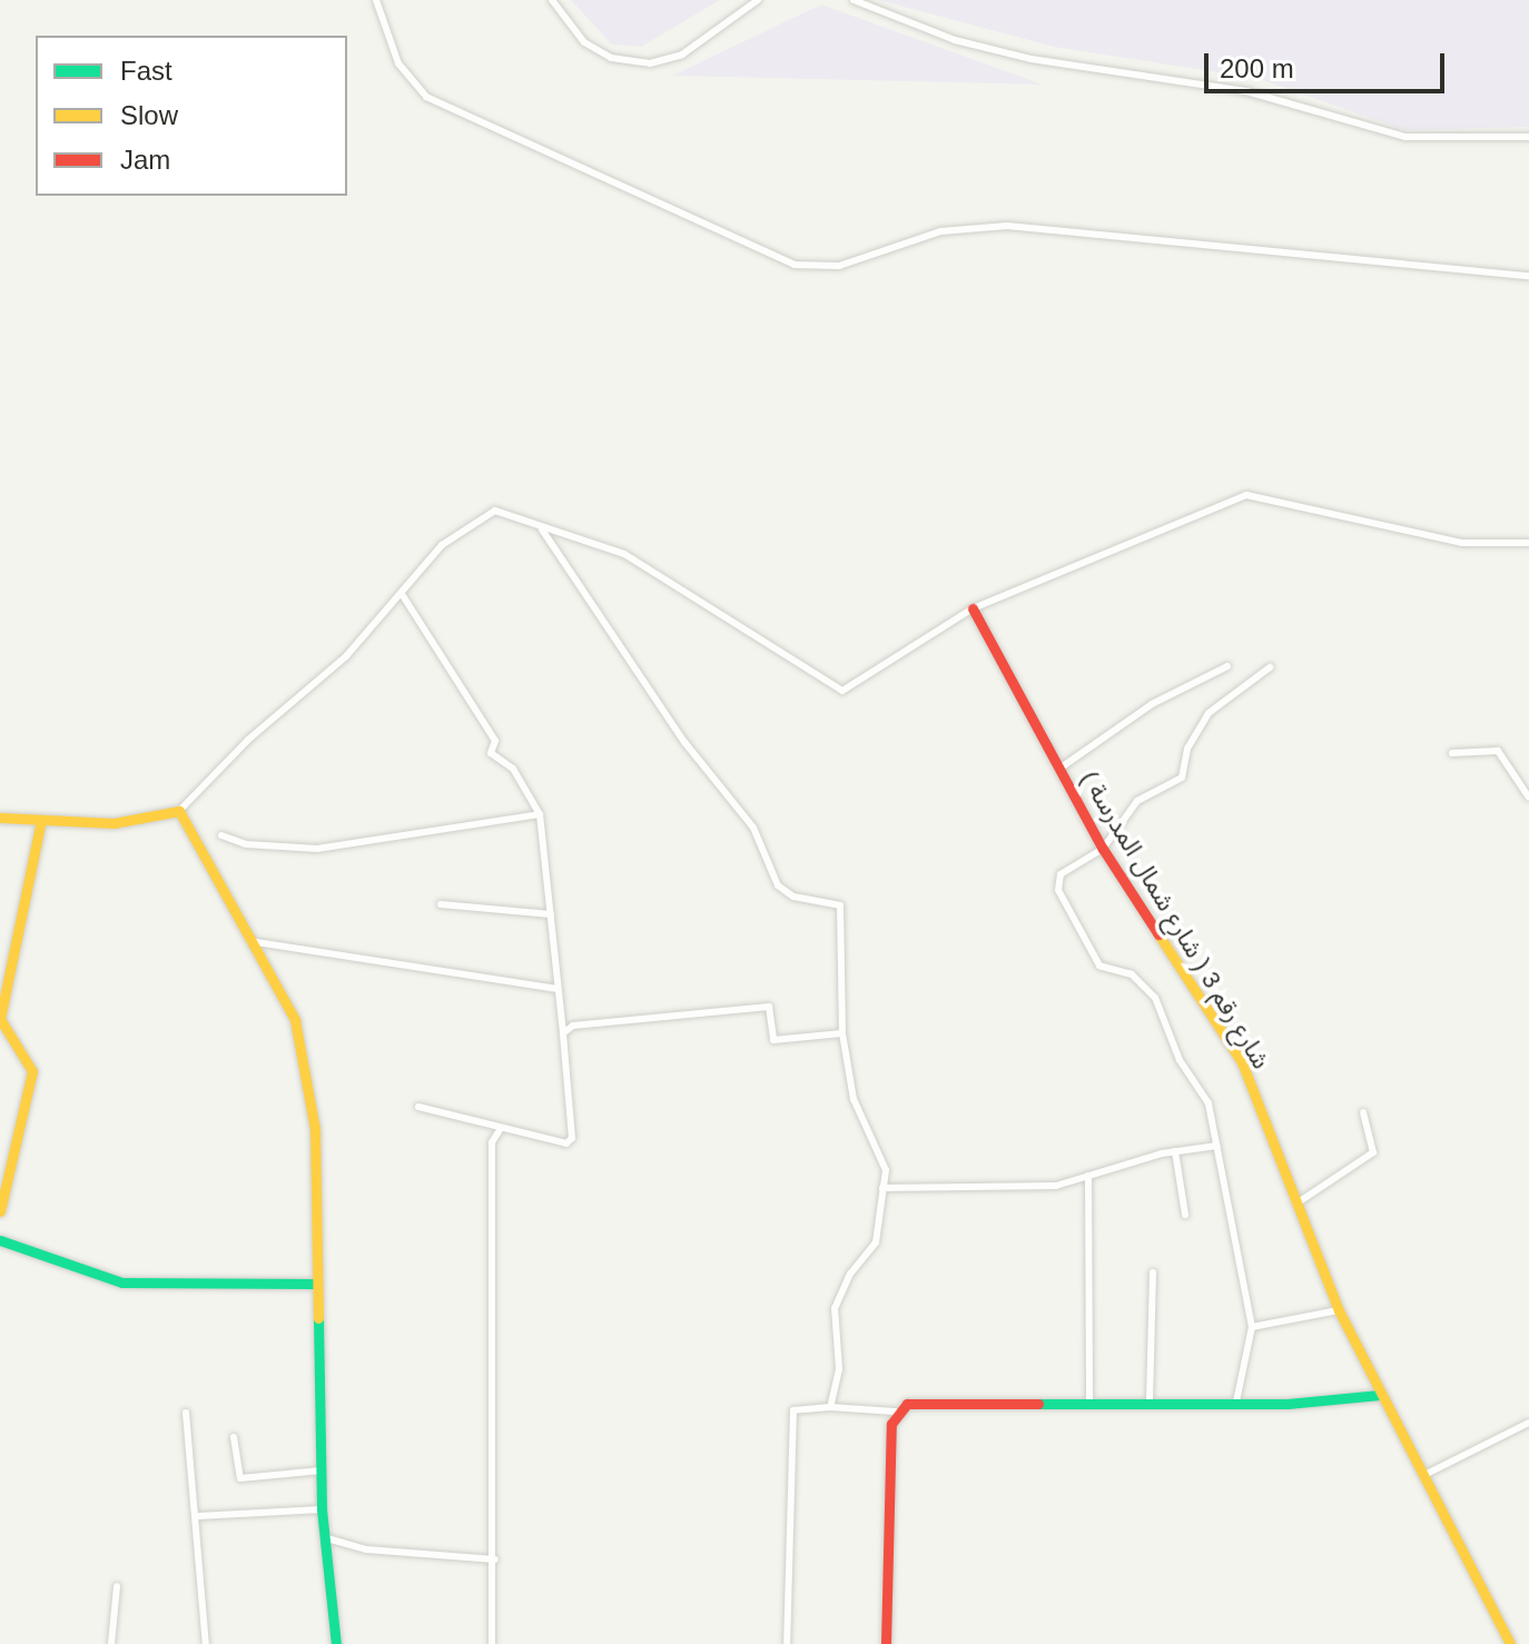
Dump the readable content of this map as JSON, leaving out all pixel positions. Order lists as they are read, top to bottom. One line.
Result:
{"streets":{"street":["شارع رقم 3 ( شارع شمال المدرسة )"]},"legend":["Fast","Slow","Jam"],"scale_bar":"200 m"}
